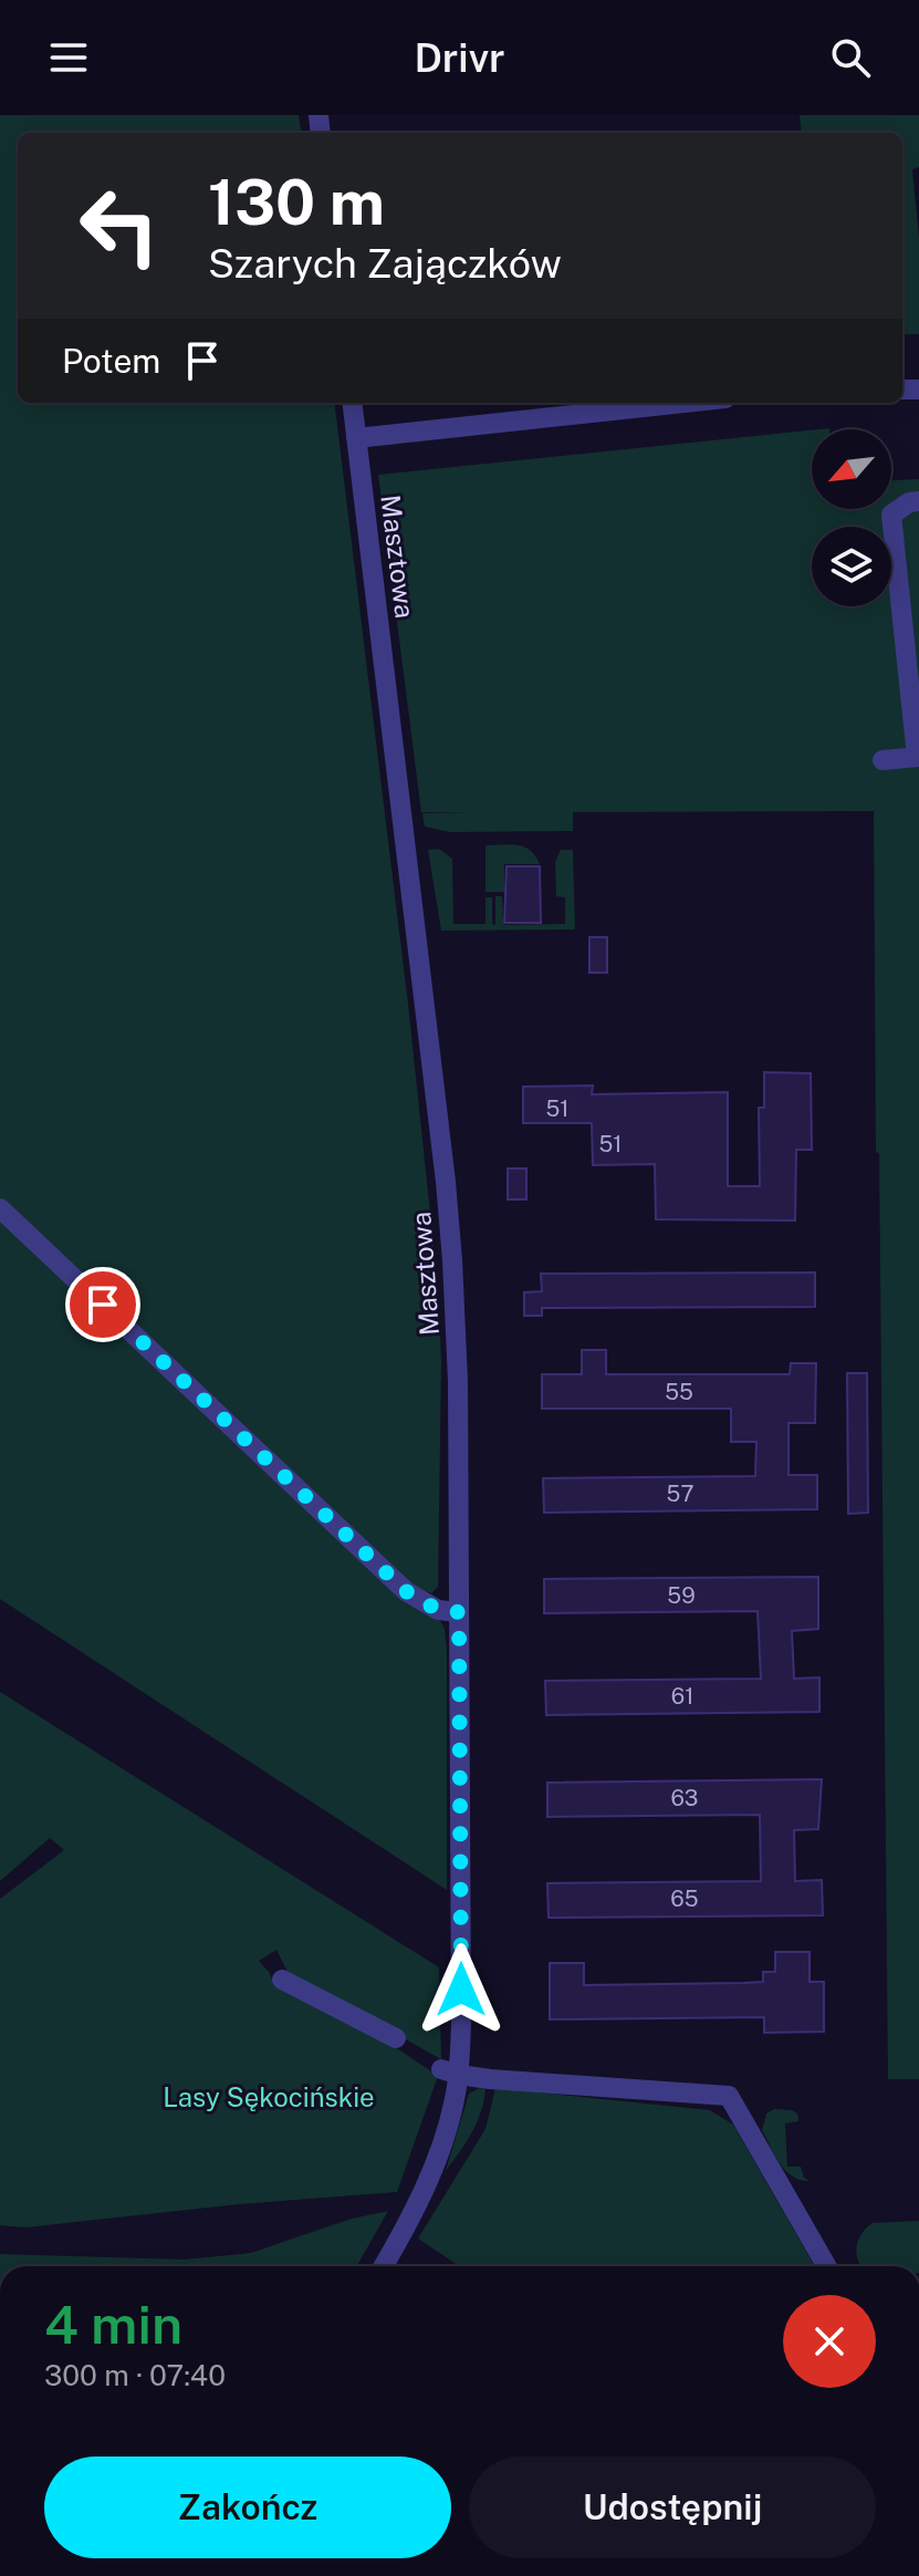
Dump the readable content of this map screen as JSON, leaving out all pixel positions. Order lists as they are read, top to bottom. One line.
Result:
{"streets":{"street":["Masztowa"]},"parks":["Lasy Sękocińskie"],"house_numbers":["51","51","55","57","59","61","63","65"],"north":"bottom left","page":{"header":"Drivr","turn":["130 m","Szarych Zajączków"],"then":"Potem","heading":["4 min","300 m · 07:40"],"buttons":["Zakończ","Udostępnij"]}}
